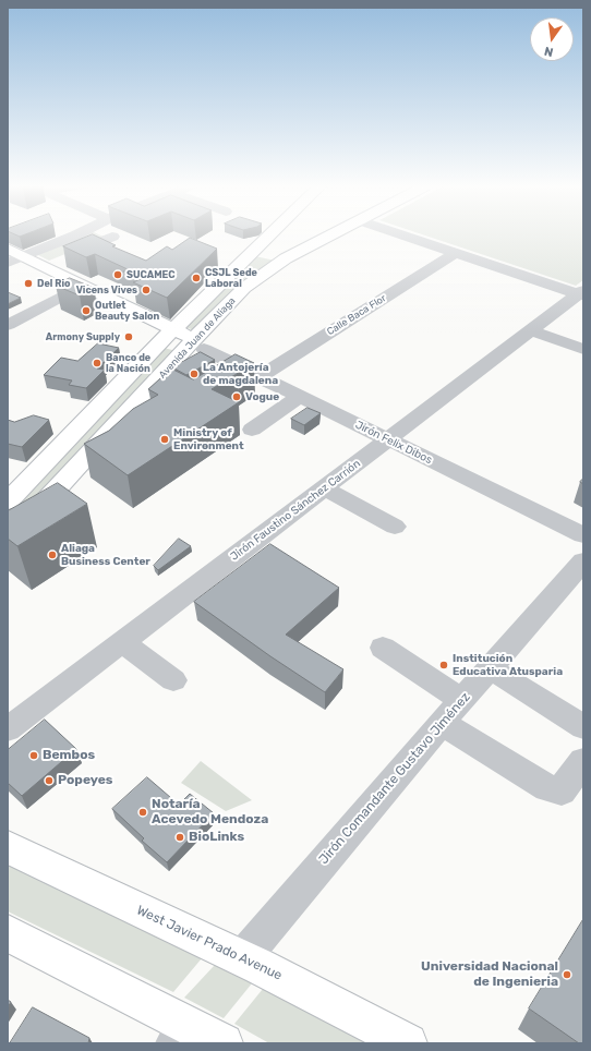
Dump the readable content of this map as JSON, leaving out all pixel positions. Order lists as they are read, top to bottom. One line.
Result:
{"streets":{"main road":["Avenida Juan de Aliaga","West Javier Prado Avenue"],"street":["Calle Baca Flor","Jirón Felix Dibos","Jirón Faustino Sánchez Carrión","Jirón Comandante Gustavo Jiménez"]},"crossings":[["Calle Baca Flor","Jirón Felix Dibos"],["Avenida Juan de Aliaga","Jirón Felix Dibos"],["Jirón Felix Dibos","Jirón Faustino Sánchez Carrión"],["Jirón Comandante Gustavo Jiménez","West Javier Prado Avenue"]],"places":["SUCAMEC","CSJL Sede Laboral","Del Rio","Vicens Vives","Outlet Beauty Salon","Armony Supply","Banco de la Nación","La Antojería de magdalena","Vogue","Ministry of Environment","Aliaga Business Center","Institución Educativa Atusparia","Bembos","Popeyes","Notaría Acevedo Mendoza","BioLinks","Universidad Nacional de Ingenieria"],"north":"bottom"}
